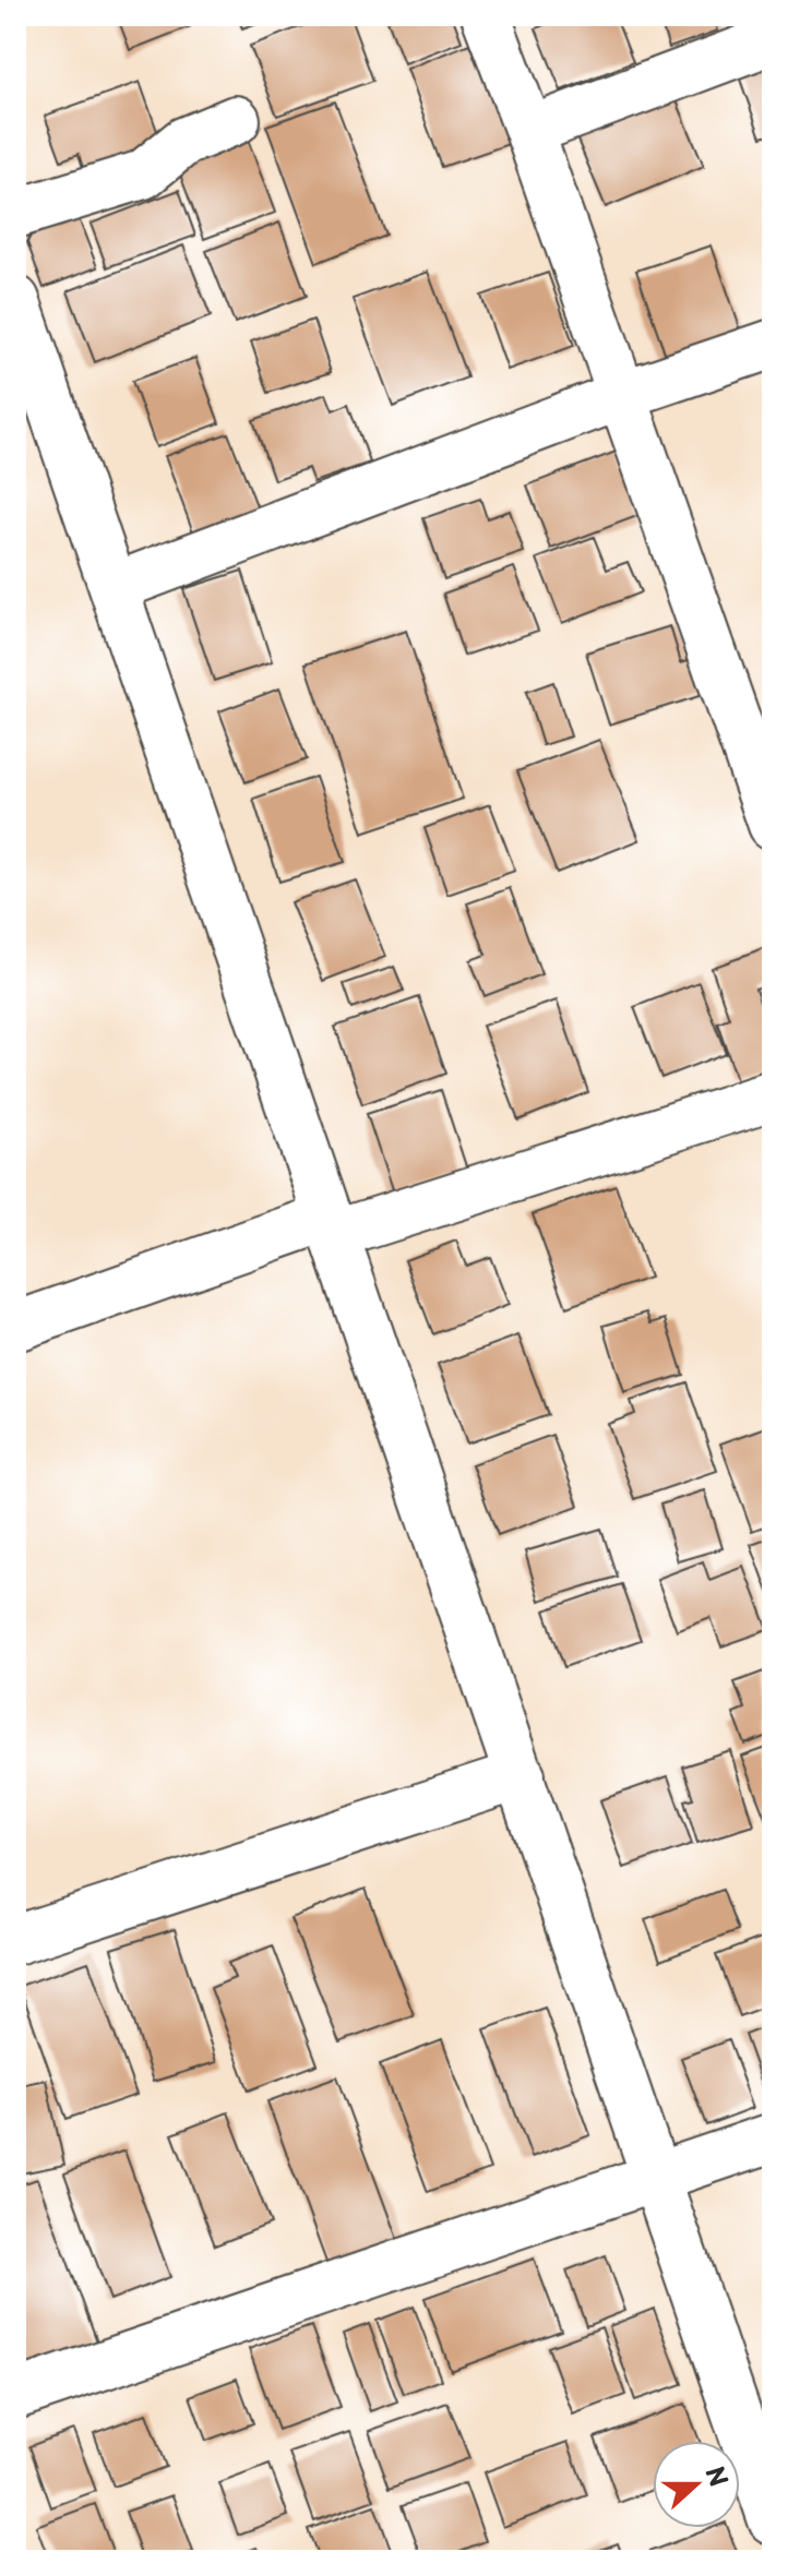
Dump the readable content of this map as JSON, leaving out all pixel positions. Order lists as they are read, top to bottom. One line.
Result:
{"north":"right"}
